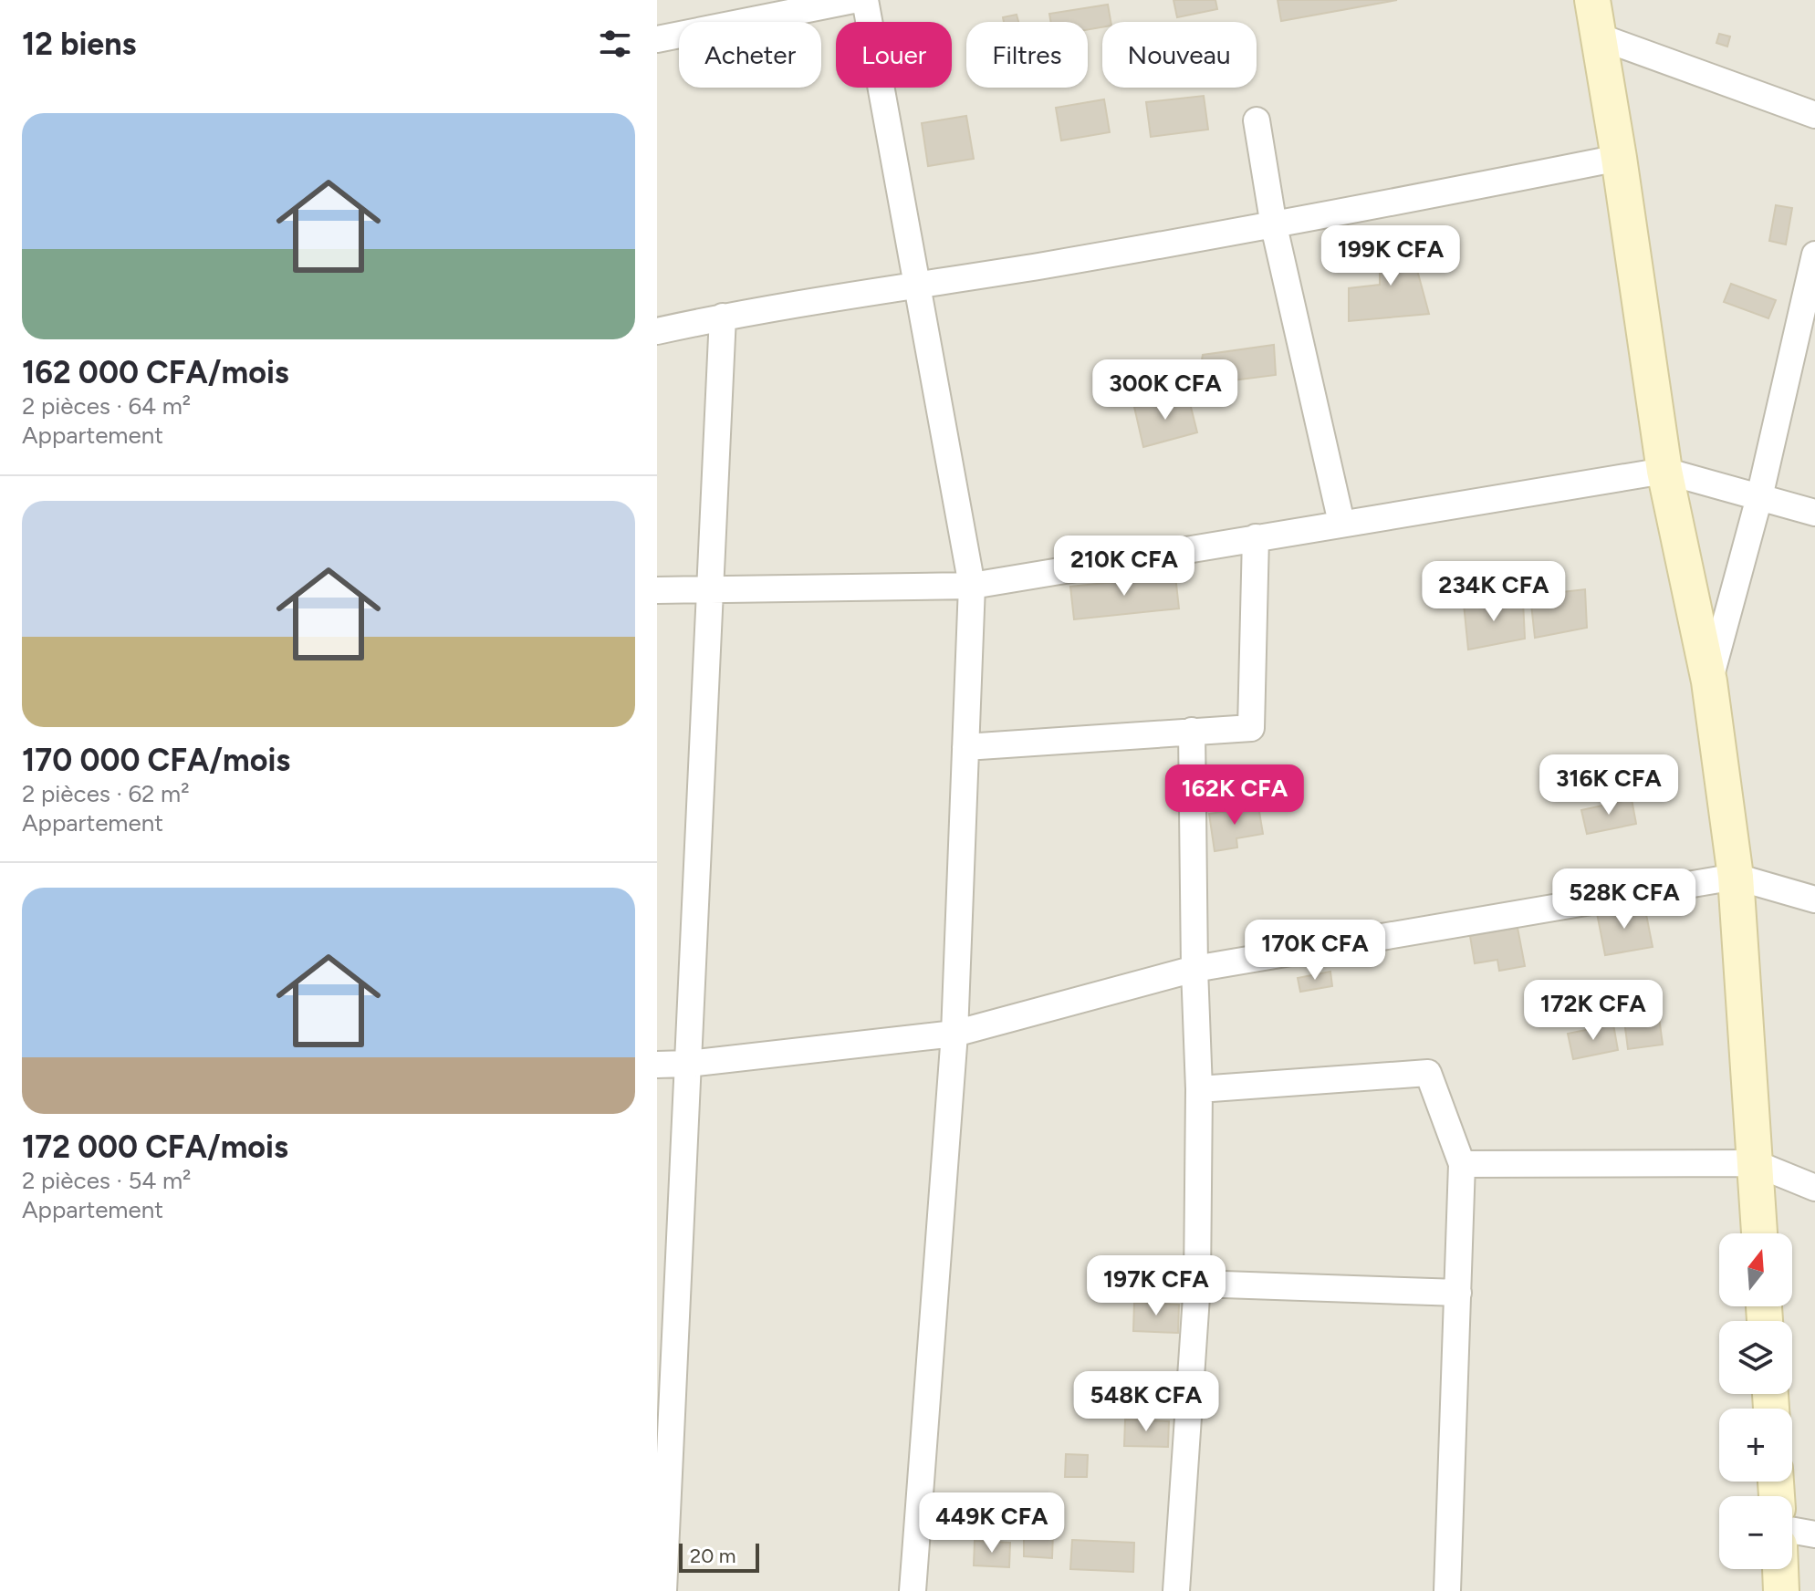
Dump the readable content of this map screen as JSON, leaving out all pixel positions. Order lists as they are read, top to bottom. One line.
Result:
{"scale_bar":"20 m","north":"top","page":{"heading":"12 biens","chip":["Acheter","Louer","Filtres","Nouveau"],"list":[{"name":"162 000 CFA/mois","note":"2 pièces · 64 m² · Appartement"},{"name":"170 000 CFA/mois","note":"2 pièces · 62 m² · Appartement"},{"name":"172 000 CFA/mois","note":"2 pièces · 54 m² · Appartement"}],"price":["199K CFA","300K CFA","210K CFA","234K CFA","316K CFA","162K CFA","528K CFA","170K CFA","172K CFA","197K CFA","548K CFA","449K CFA"],"map_buttons":["+","−"],"scale":"20 m"}}
